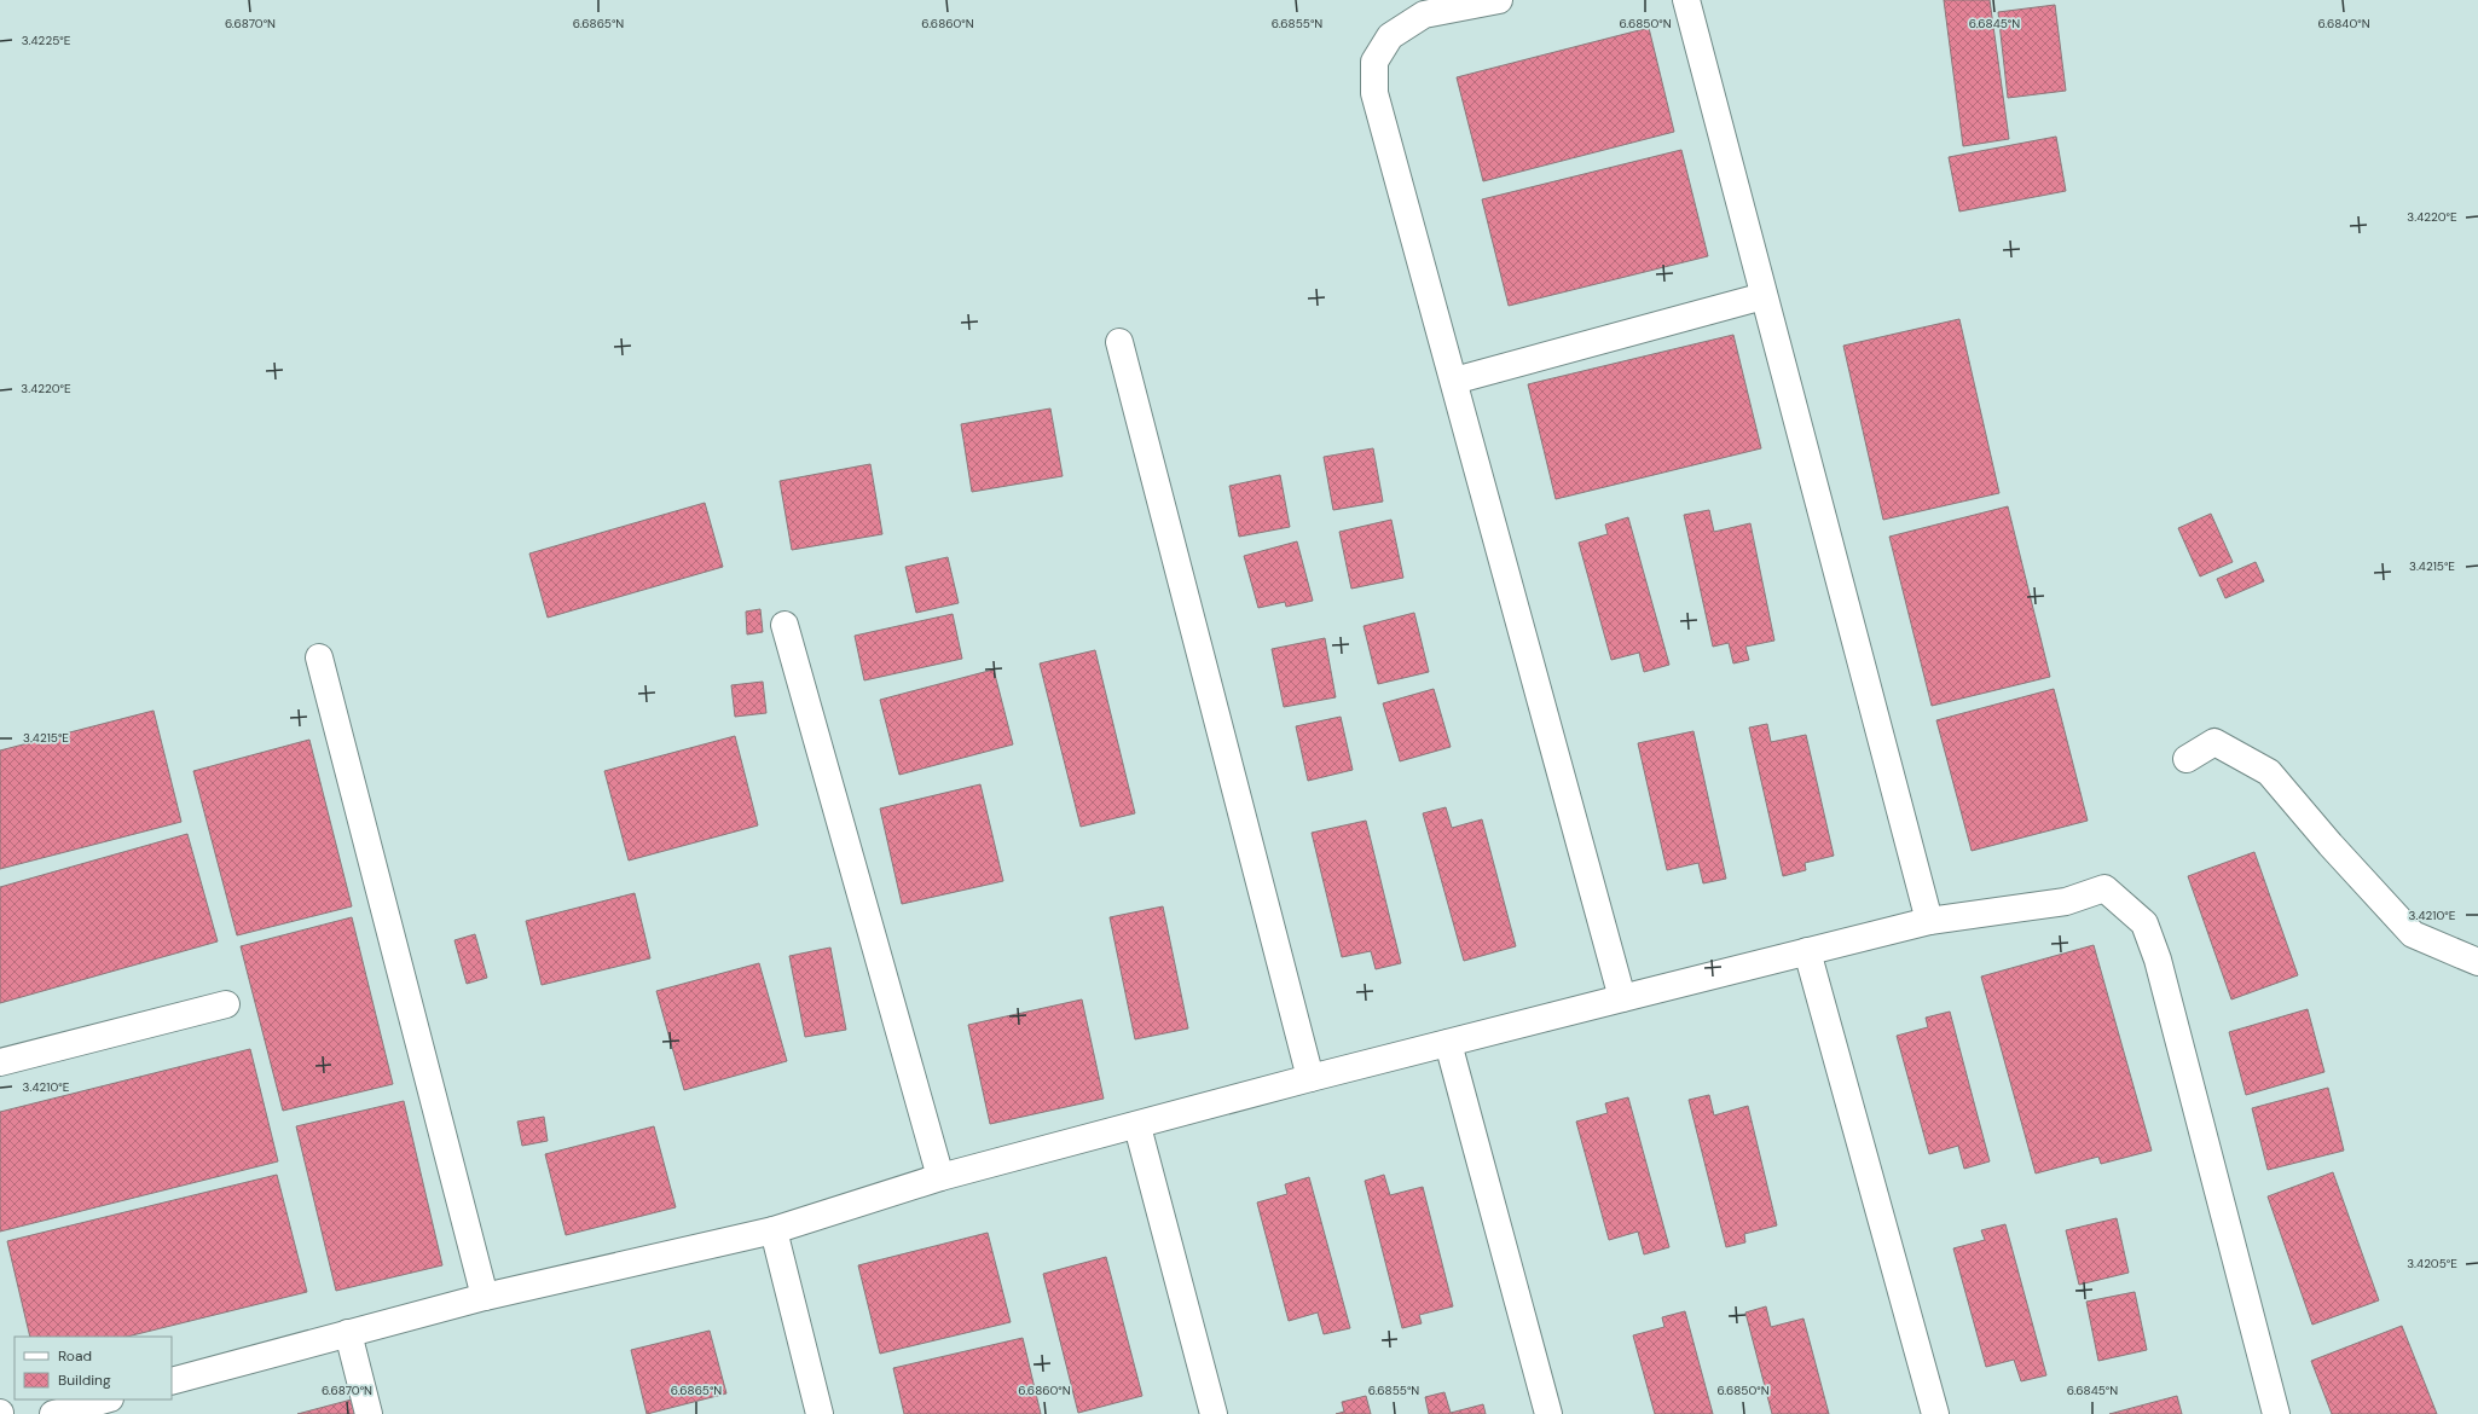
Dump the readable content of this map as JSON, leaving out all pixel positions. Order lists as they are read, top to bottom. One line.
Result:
{"legend":["Road","Building"],"coordinates":["6.6870°N","6.6865°N","6.6860°N","6.6855°N","6.6850°N","6.6845°N","6.6840°N","3.4225°E","3.4220°E","3.4215°E","3.4210°E","3.4205°E"]}
